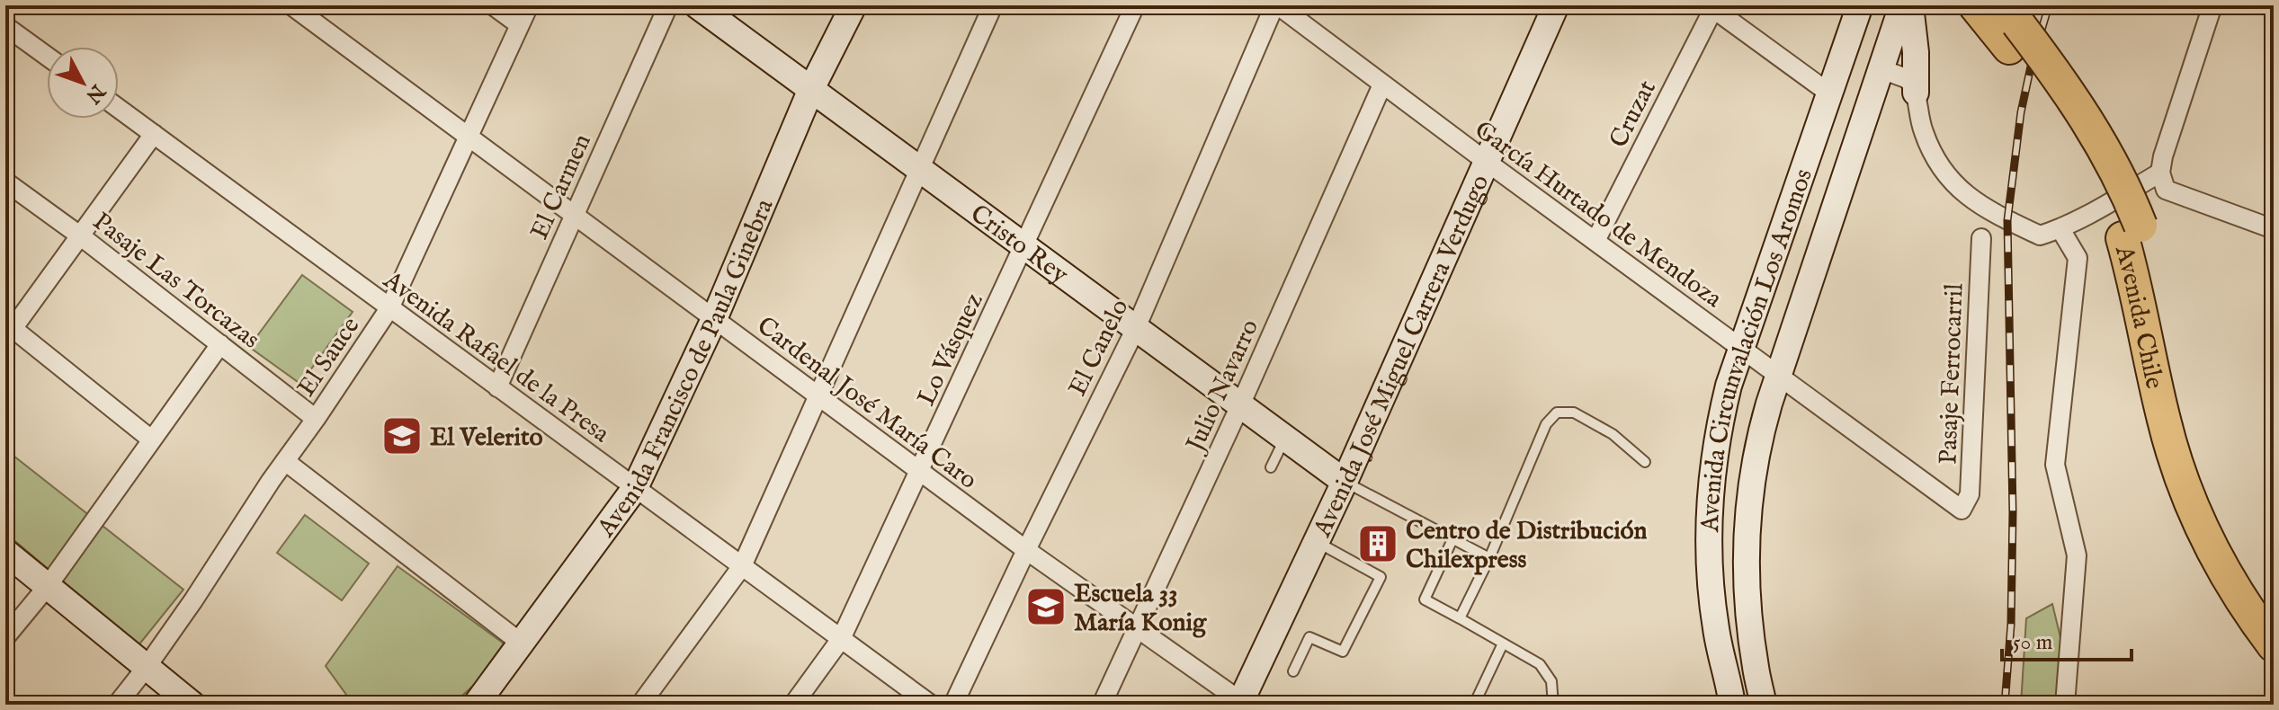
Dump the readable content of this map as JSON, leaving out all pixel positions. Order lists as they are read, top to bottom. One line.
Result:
{"streets":{"highway":["Avenida Chile"],"street":["Cruzat","El Carmen","García Hurtado de Mendoza","Cristo Rey","Pasaje Las Torcazas","El Canelo","Lo Vásquez","Avenida Circunvalación Los Aromos","El Sauce","Avenida Rafael de la Presa","Avenida José Miguel Carrera Verdugo","Avenida Francisco de Paula Ginebra","Pasaje Ferrocarril","Julio Navarro","Cardenal José María Caro"]},"crossings":[["Cruzat","García Hurtado de Mendoza"],["El Carmen","Avenida Rafael de la Presa"],["El Carmen","Cardenal José María Caro"],["García Hurtado de Mendoza","El Canelo"],["García Hurtado de Mendoza","Avenida Circunvalación Los Aromos"],["García Hurtado de Mendoza","Avenida José Miguel Carrera Verdugo"],["García Hurtado de Mendoza","Pasaje Ferrocarril"],["García Hurtado de Mendoza","Julio Navarro"],["Cristo Rey","El Canelo"],["Cristo Rey","Lo Vásquez"],["Cristo Rey","Avenida José Miguel Carrera Verdugo"],["Cristo Rey","Avenida Francisco de Paula Ginebra"],["Cristo Rey","Julio Navarro"],["Pasaje Las Torcazas","El Sauce"],["El Canelo","Cardenal José María Caro"],["Lo Vásquez","Avenida Rafael de la Presa"],["Lo Vásquez","Cardenal José María Caro"],["El Sauce","Avenida Rafael de la Presa"],["El Sauce","Cardenal José María Caro"],["Avenida Rafael de la Presa","Avenida Francisco de Paula Ginebra"],["Avenida José Miguel Carrera Verdugo","Cardenal José María Caro"],["Avenida Francisco de Paula Ginebra","Cardenal José María Caro"],["Julio Navarro","Cardenal José María Caro"]],"places":{"school or university":["El Velerito","Escuela 33 María Konig"],"building":["Centro de Distribución Chilexpress"]},"scale_bar":"50 m","north":"bottom right"}
